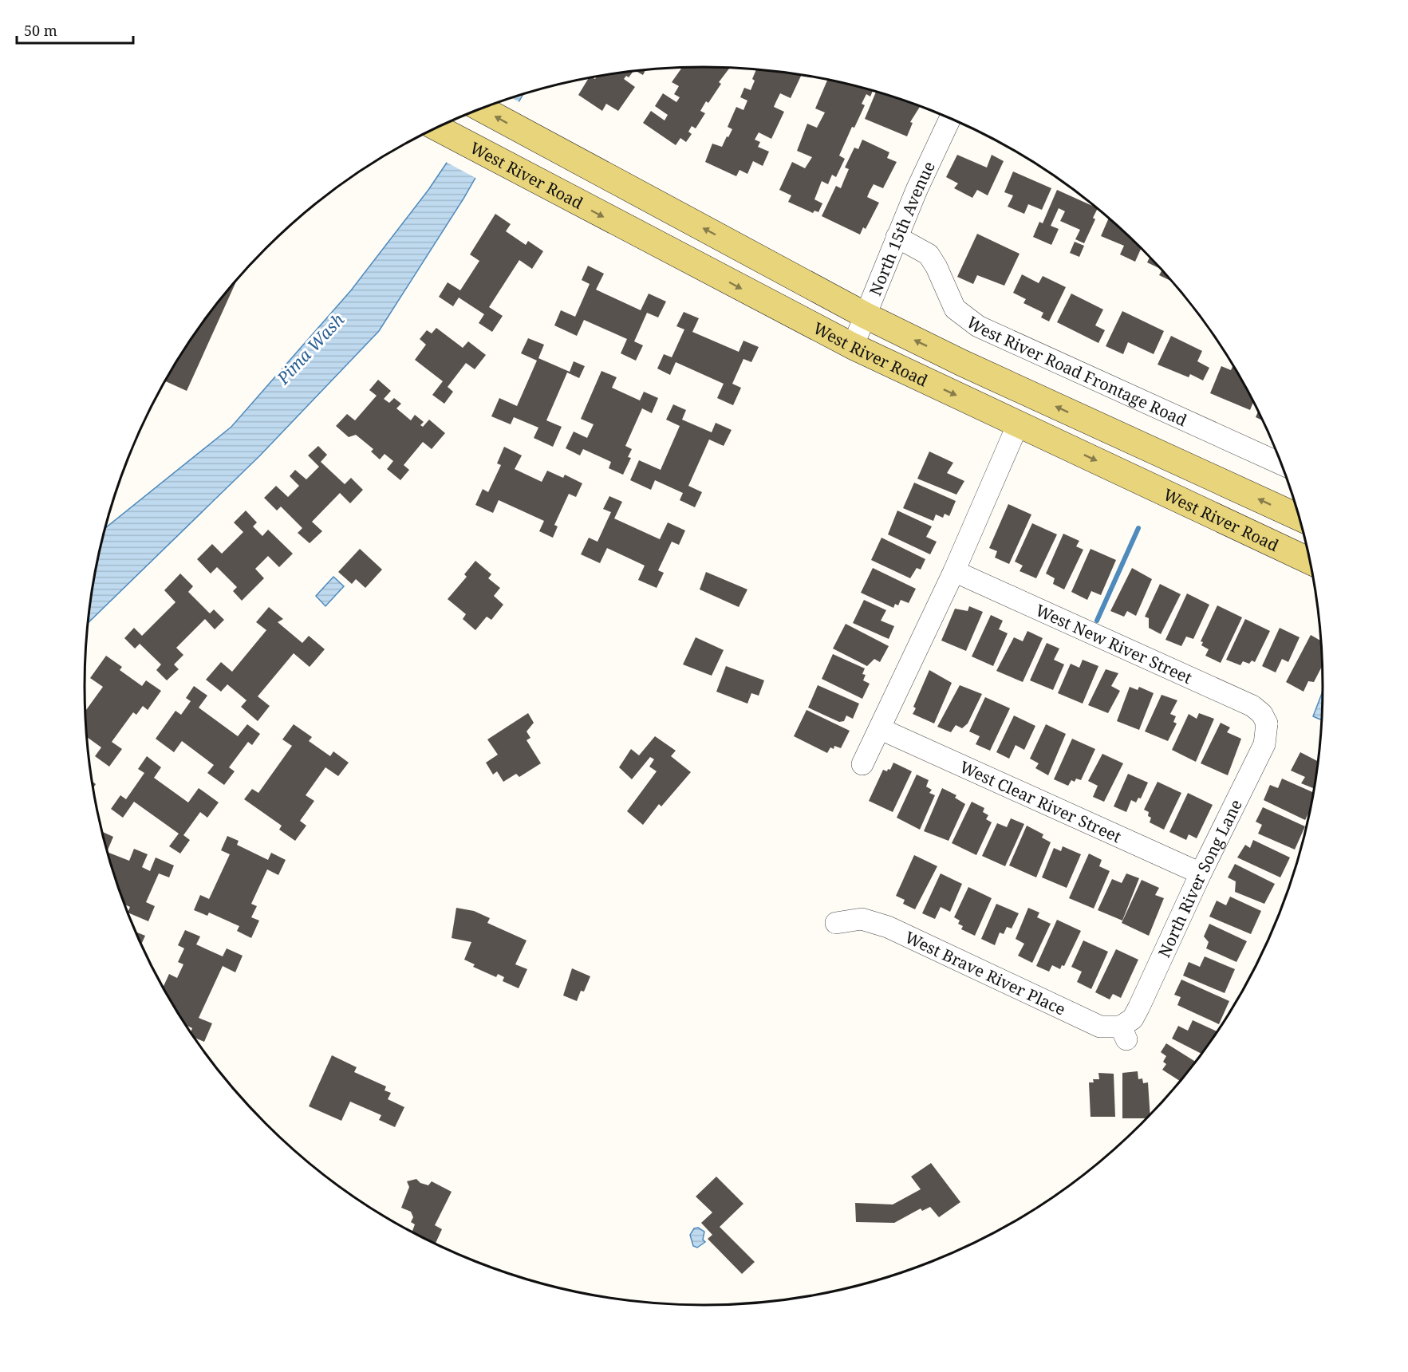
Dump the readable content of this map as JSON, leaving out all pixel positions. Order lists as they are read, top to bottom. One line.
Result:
{"streets":{"main road":["West River Road"],"street":["North 15th Avenue","West River Road Frontage Road","West New River Street","West Clear River Street","North River Song Lane","West Brave River Place"]},"crossings":[["West River Road","North 15th Avenue"],["North 15th Avenue","West River Road Frontage Road"],["West New River Street","North River Song Lane"],["West Clear River Street","North River Song Lane"],["North River Song Lane","West Brave River Place"]],"water":["Pima Wash"],"scale_bar":"50 m"}
